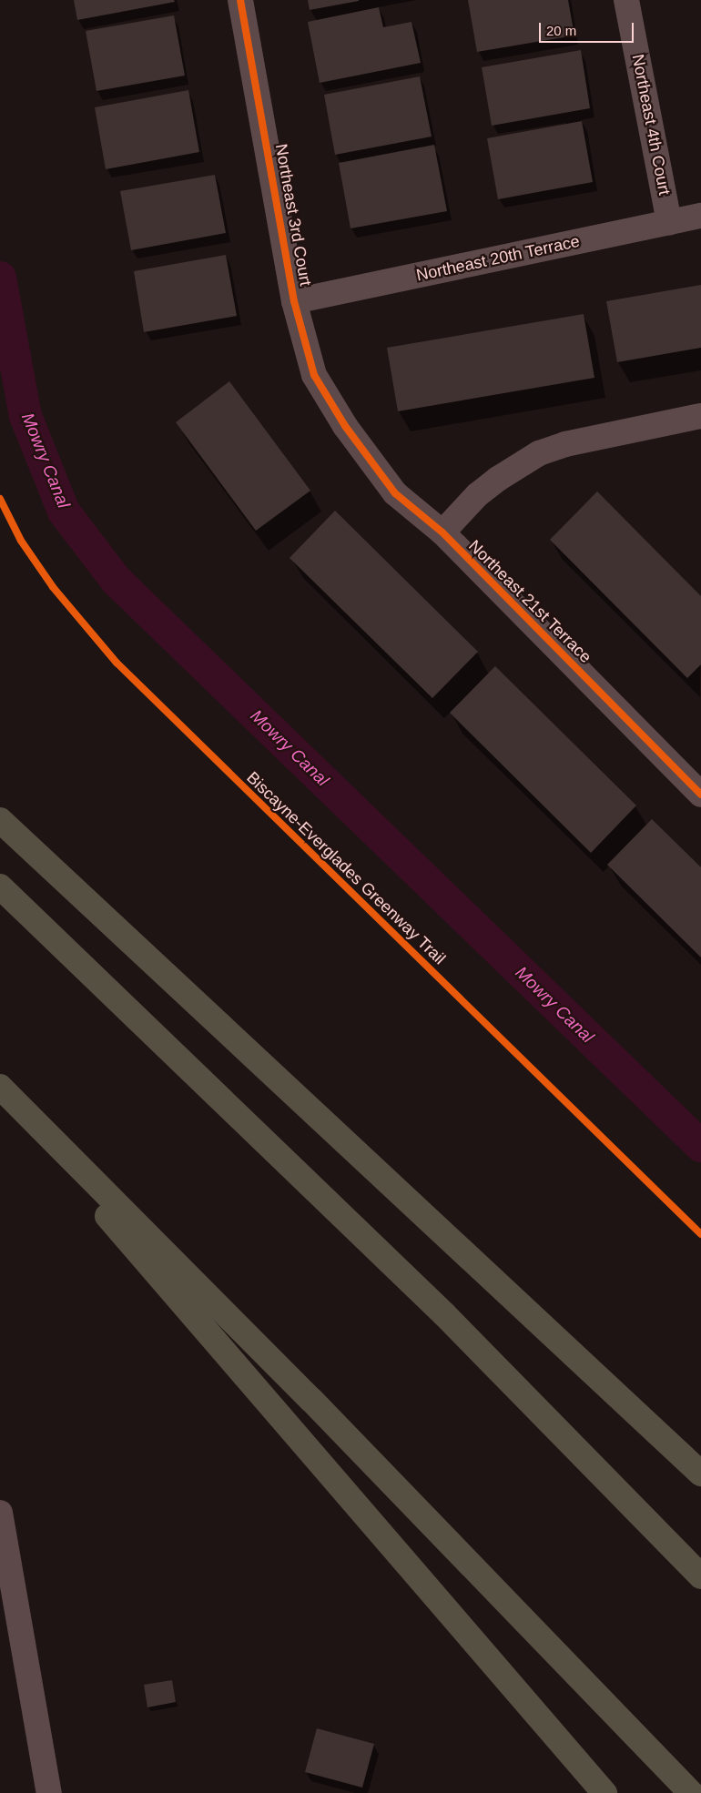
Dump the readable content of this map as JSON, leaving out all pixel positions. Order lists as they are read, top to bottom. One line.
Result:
{"streets":{"street":["Northeast 4th Court","Northeast 3rd Court","Northeast 20th Terrace","Northeast 21st Terrace"],"cycle path":["Biscayne-Everglades Greenway Trail"]},"crossings":[["Northeast 4th Court","Northeast 20th Terrace"],["Northeast 3rd Court","Northeast 20th Terrace"],["Northeast 3rd Court","Northeast 21st Terrace"]],"water":["Mowry Canal"],"scale_bar":"20 m"}
